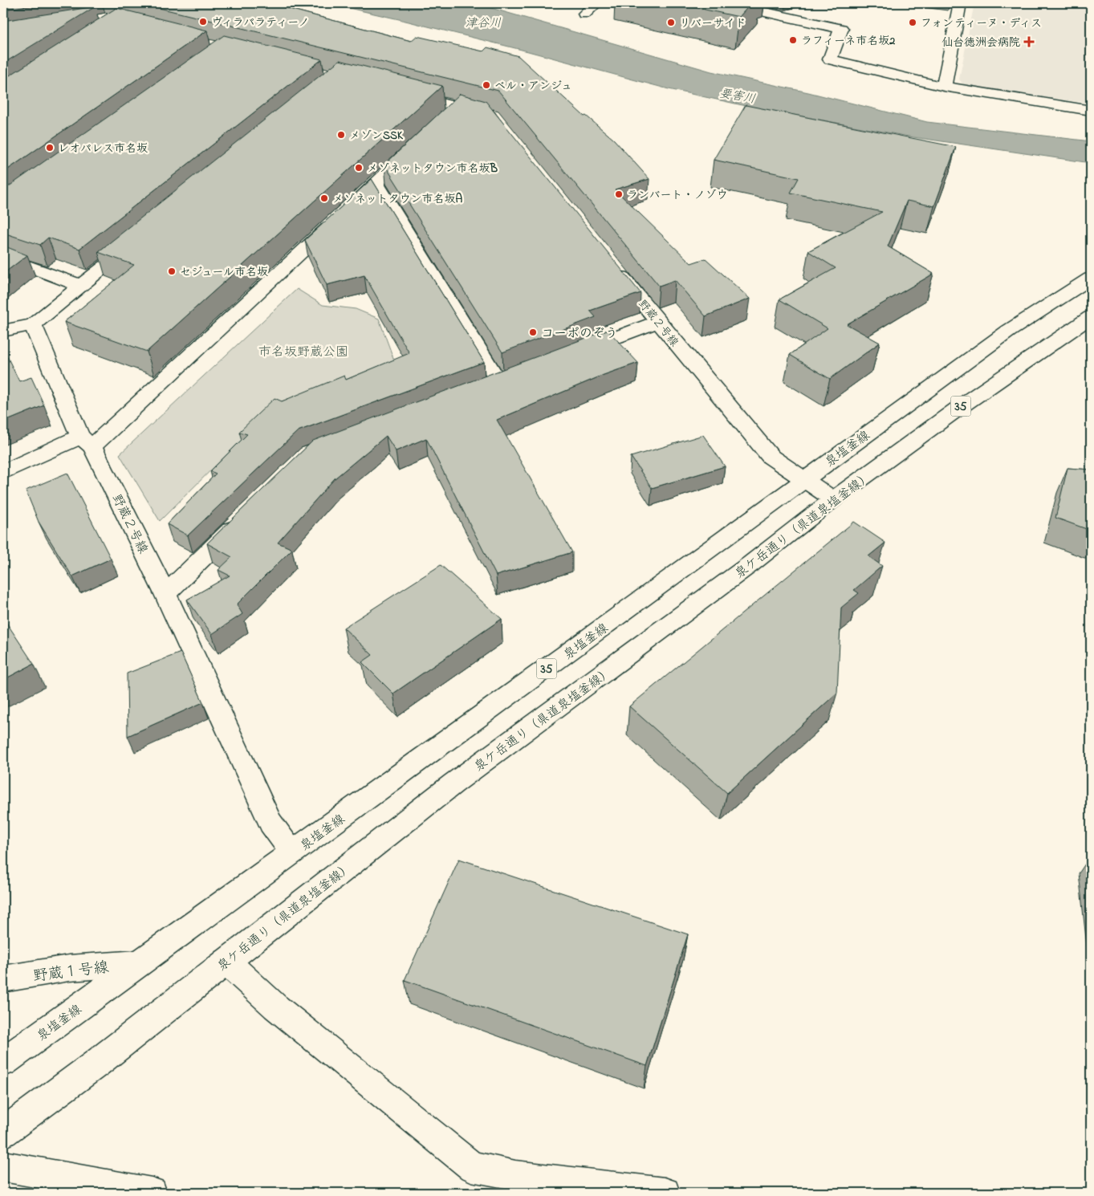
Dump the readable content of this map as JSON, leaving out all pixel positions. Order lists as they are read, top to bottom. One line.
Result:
{"streets":{"main road":["野蔵２号線","35","泉塩釜線","泉ケ岳通り（県道泉塩釜線）","野蔵１号線"]},"crossings":[["野蔵２号線","泉塩釜線"],["野蔵２号線","泉ケ岳通り（県道泉塩釜線）"],["泉塩釜線","野蔵１号線"]],"water":["津谷川","要害川"],"parks":["市名坂野蔵公園"],"places":{"other":["ヴィラパラティーノ","リバーサイド","フォンティーヌ・ディス","ラフィーネ市名坂2","ベル・アンジュ","メゾンSSK","レオパレス市名坂","メゾネットタウン市名坂B","ランバート・ノゾウ","メゾネットタウン市名坂A","セジュール市名坂","コーポのぞう"],"health":["仙台徳洲会病院"]}}
